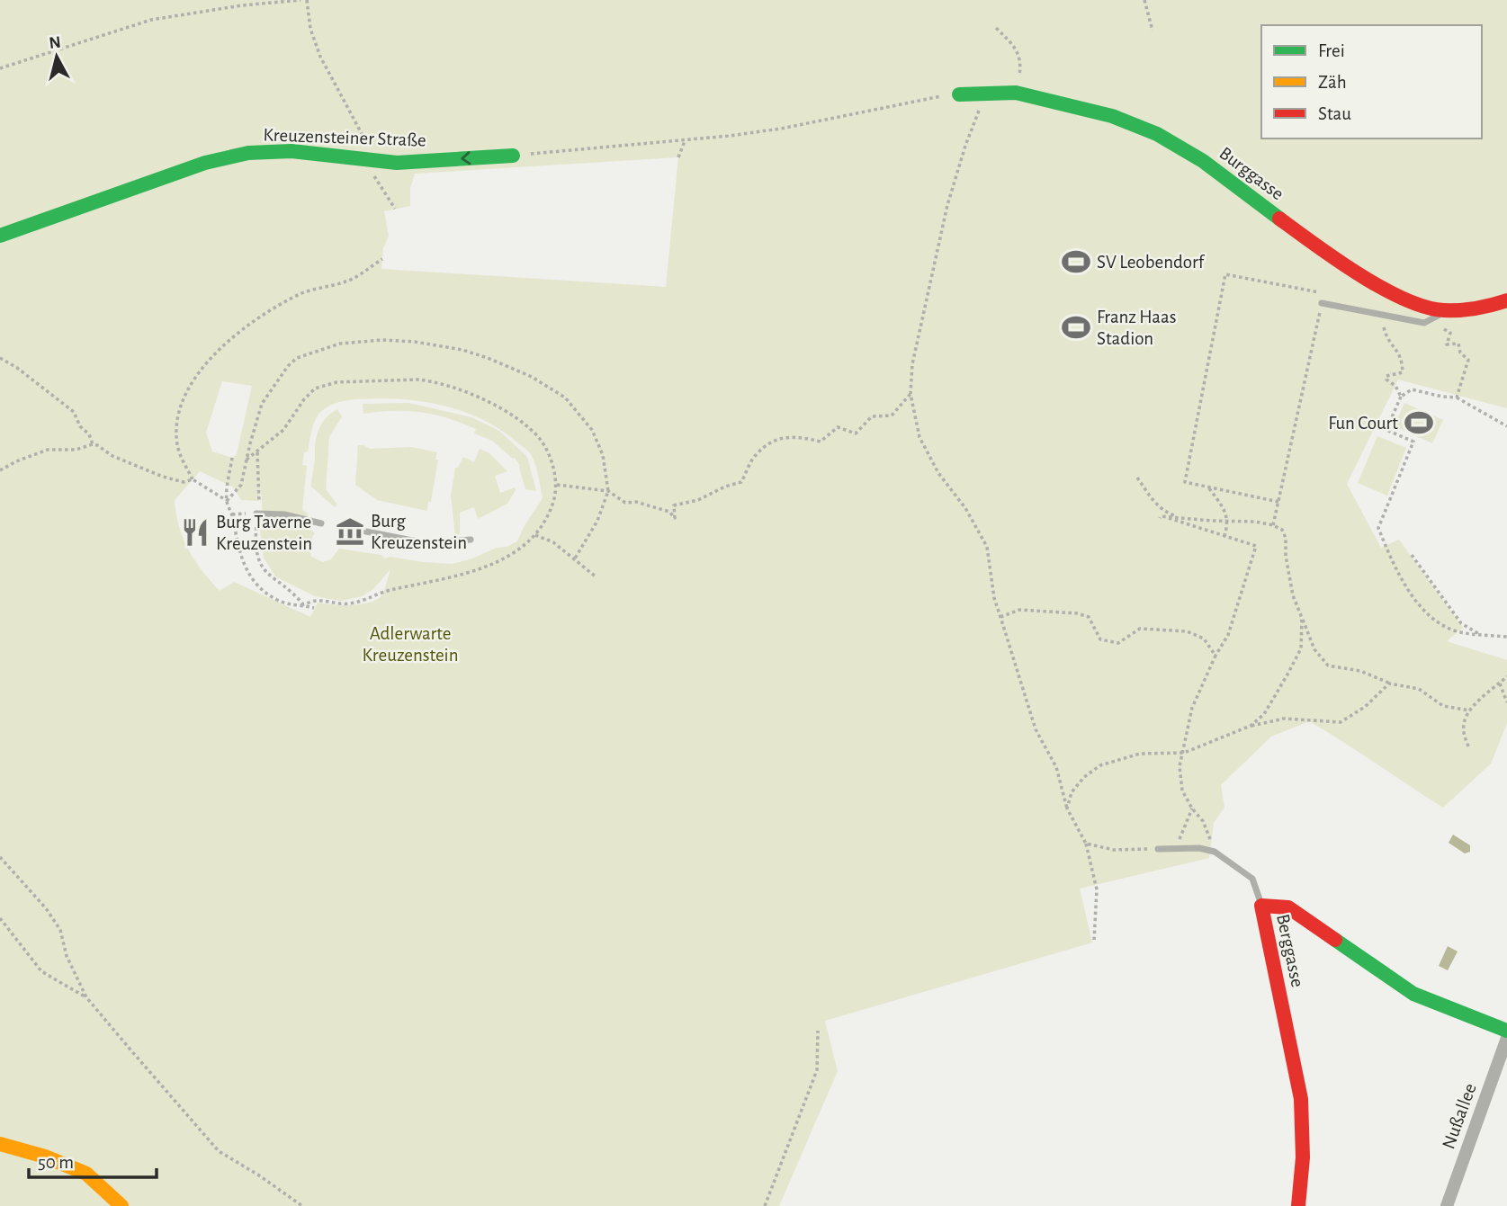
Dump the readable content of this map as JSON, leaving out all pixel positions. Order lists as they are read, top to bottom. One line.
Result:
{"streets":{"street":["Kreuzensteiner Straße","Burggasse","Berggasse","Nußallee"]},"parks":["Adlerwarte Kreuzenstein"],"places":{"sports":["SV Leobendorf","Franz Haas Stadion","Fun Court"],"museum":["Burg Kreuzenstein"],"restaurant":["Burg Taverne Kreuzenstein"]},"legend":["Frei","Zäh","Stau"],"scale_bar":"50 m","north":"top"}
